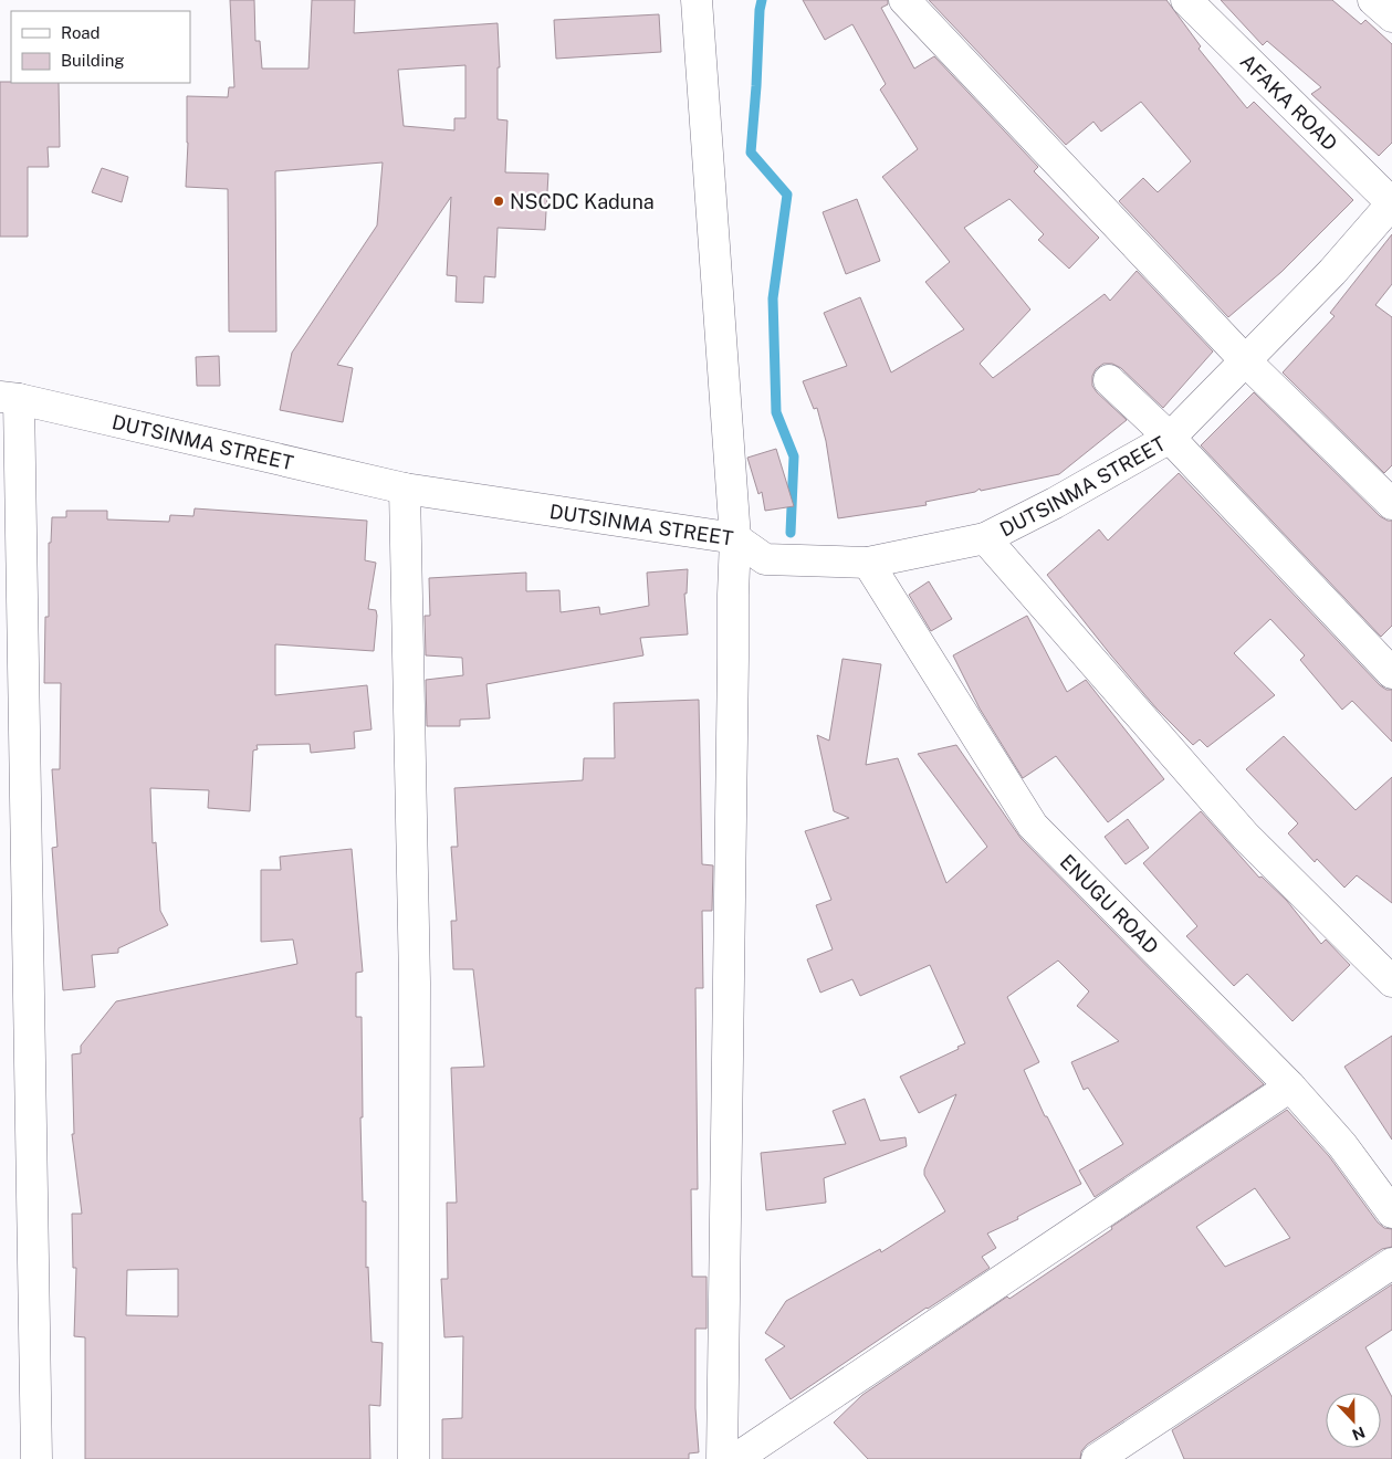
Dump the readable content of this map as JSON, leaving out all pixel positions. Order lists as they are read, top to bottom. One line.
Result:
{"streets":{"street":["AFAKA ROAD","DUTSINMA STREET","ENUGU ROAD"]},"crossings":[["AFAKA ROAD","DUTSINMA STREET"],["DUTSINMA STREET","ENUGU ROAD"]],"places":["NSCDC Kaduna"],"legend":["Road","Building"],"north":"bottom"}
